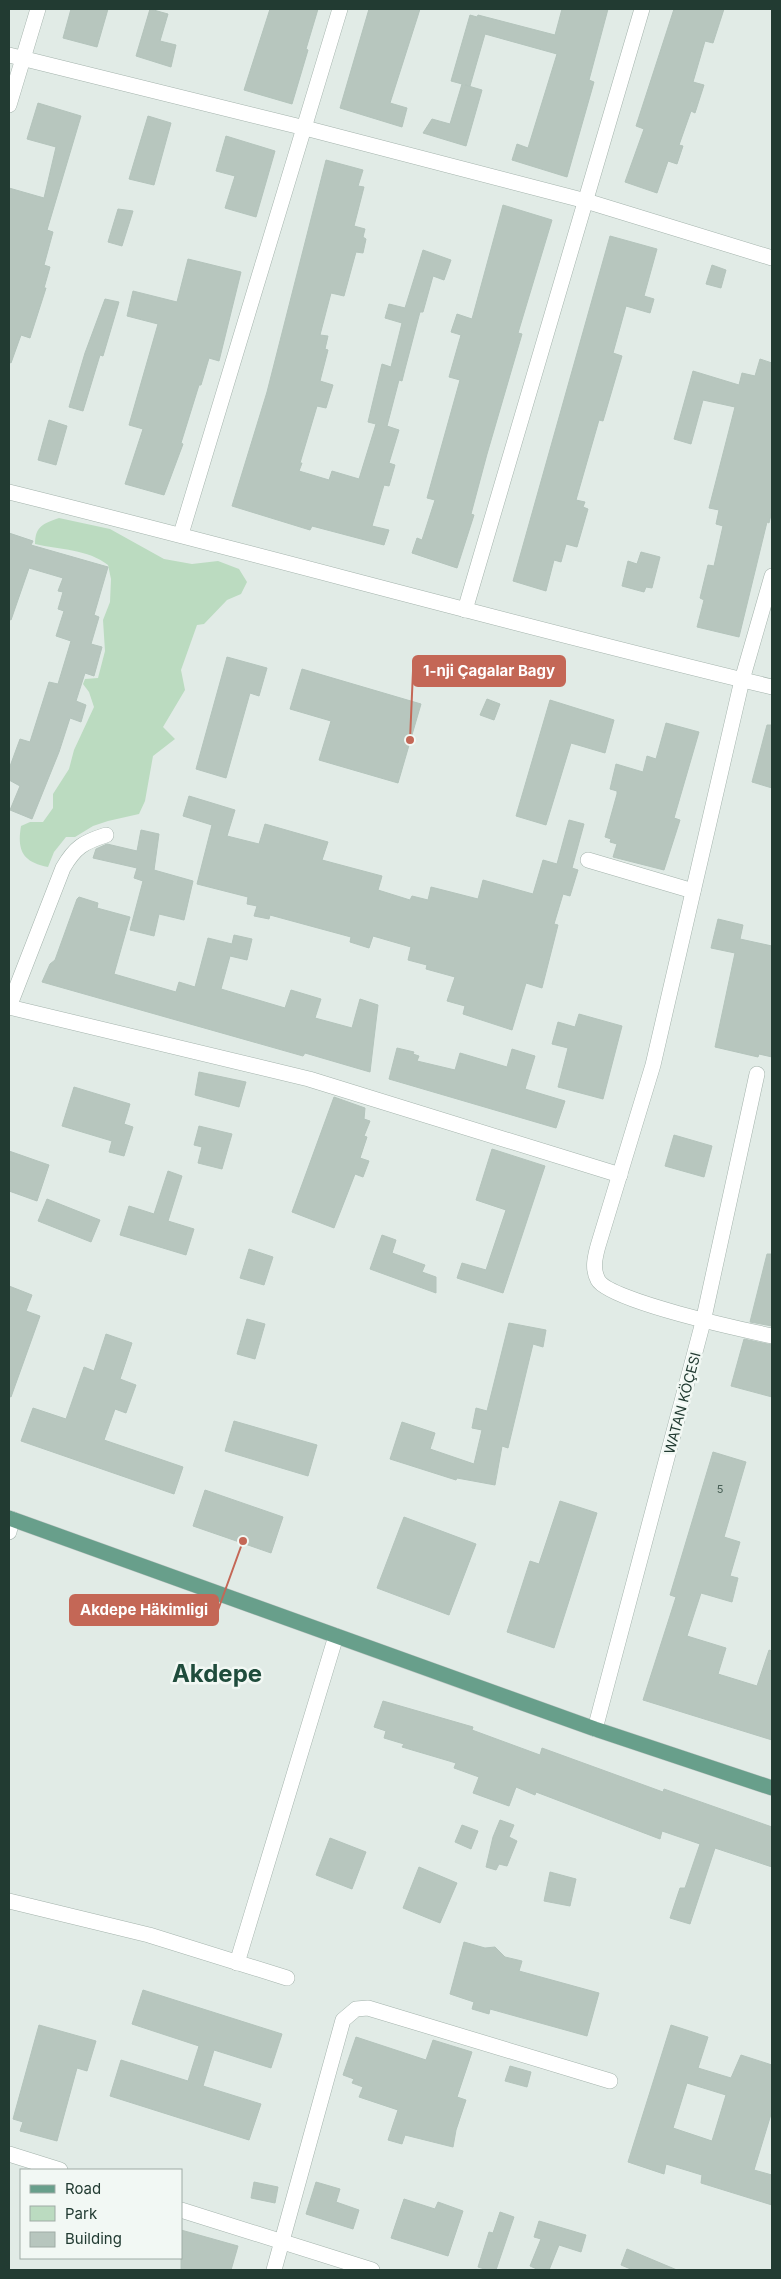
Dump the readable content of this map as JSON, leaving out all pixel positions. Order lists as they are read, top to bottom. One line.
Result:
{"streets":{"street":["WATAN KÖÇESI"]},"districts":["Akdepe"],"places":["1-nji Çagalar Bagy","Akdepe Häkimligi"],"house_numbers":["5"],"legend":["Road","Park","Building"]}
